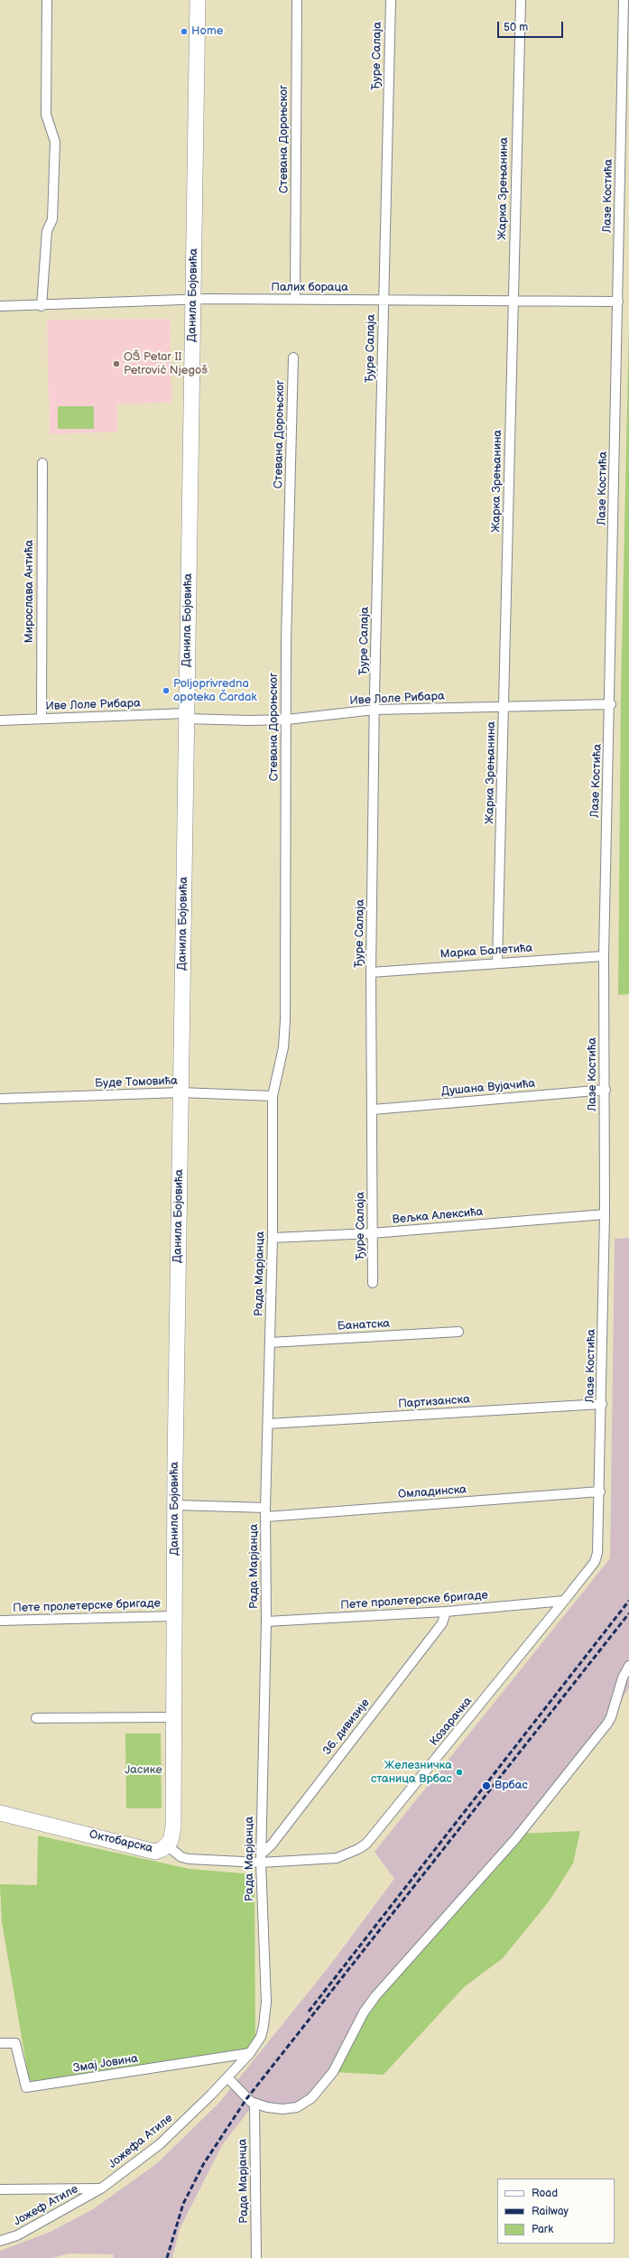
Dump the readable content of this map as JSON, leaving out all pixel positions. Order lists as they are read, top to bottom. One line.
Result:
{"streets":{"main road":["Данила Бојовића","Октобарска"],"street":["Ђуре Салаја","Стевана Дороњског","Жарка Зрењанина","Лазе Костића","Палих бораца","Мирослава Антића","Иве Лоле Рибара","Марка Балетића","Буде Томовића","Душана Вујачића","Вељка Алексића","Рада Марјанца","Банатска","Партизанска","Омладинска","Пете пролетерске бригаде","Козарачка","36. дивизије","Змај Јовина","Јожефа Атиле","Јожеф Атиле"]},"crossings":[["Ђуре Салаја","Палих бораца"],["Ђуре Салаја","Иве Лоле Рибара"],["Ђуре Салаја","Марка Балетића"],["Ђуре Салаја","Душана Вујачића"],["Ђуре Салаја","Вељка Алексића"],["Стевана Дороњског","Палих бораца"],["Стевана Дороњског","Иве Лоле Рибара"],["Стевана Дороњског","Буде Томовића"],["Стевана Дороњског","Рада Марјанца"],["Жарка Зрењанина","Палих бораца"],["Жарка Зрењанина","Иве Лоле Рибара"],["Жарка Зрењанина","Марка Балетића"],["Лазе Костића","Палих бораца"],["Лазе Костића","Иве Лоле Рибара"],["Лазе Костића","Марка Балетића"],["Лазе Костића","Душана Вујачића"],["Лазе Костића","Вељка Алексића"],["Лазе Костића","Партизанска"],["Лазе Костића","Омладинска"],["Лазе Костића","Козарачка"],["Палих бораца","Данила Бојовића"],["Данила Бојовића","Иве Лоле Рибара"],["Данила Бојовића","Буде Томовића"],["Данила Бојовића","Омладинска"],["Данила Бојовића","Пете пролетерске бригаде"],["Данила Бојовића","Октобарска"],["Мирослава Антића","Иве Лоле Рибара"],["Буде Томовића","Рада Марјанца"],["Вељка Алексића","Рада Марјанца"],["Рада Марјанца","Банатска"],["Рада Марјанца","Партизанска"],["Рада Марјанца","Омладинска"],["Рада Марјанца","Пете пролетерске бригаде"],["Рада Марјанца","Козарачка"],["Рада Марјанца","36. дивизије"],["Рада Марјанца","Октобарска"],["Рада Марјанца","Јожефа Атиле"],["Пете пролетерске бригаде","Козарачка"],["Пете пролетерске бригаде","36. дивизије"],["Козарачка","36. дивизије"],["Козарачка","Октобарска"],["36. дивизије","Октобарска"],["Змај Јовина","Јожефа Атиле"],["Јожефа Атиле","Јожеф Атиле"]],"parks":["Јасике"],"places":["Home","OŠ Petar II Petrović Njegoš","Poljoprivredna apoteka Čardak","Железничка станица Врбас","Врбас"],"legend":["Road","Railway","Park"],"scale_bar":"50 m"}
